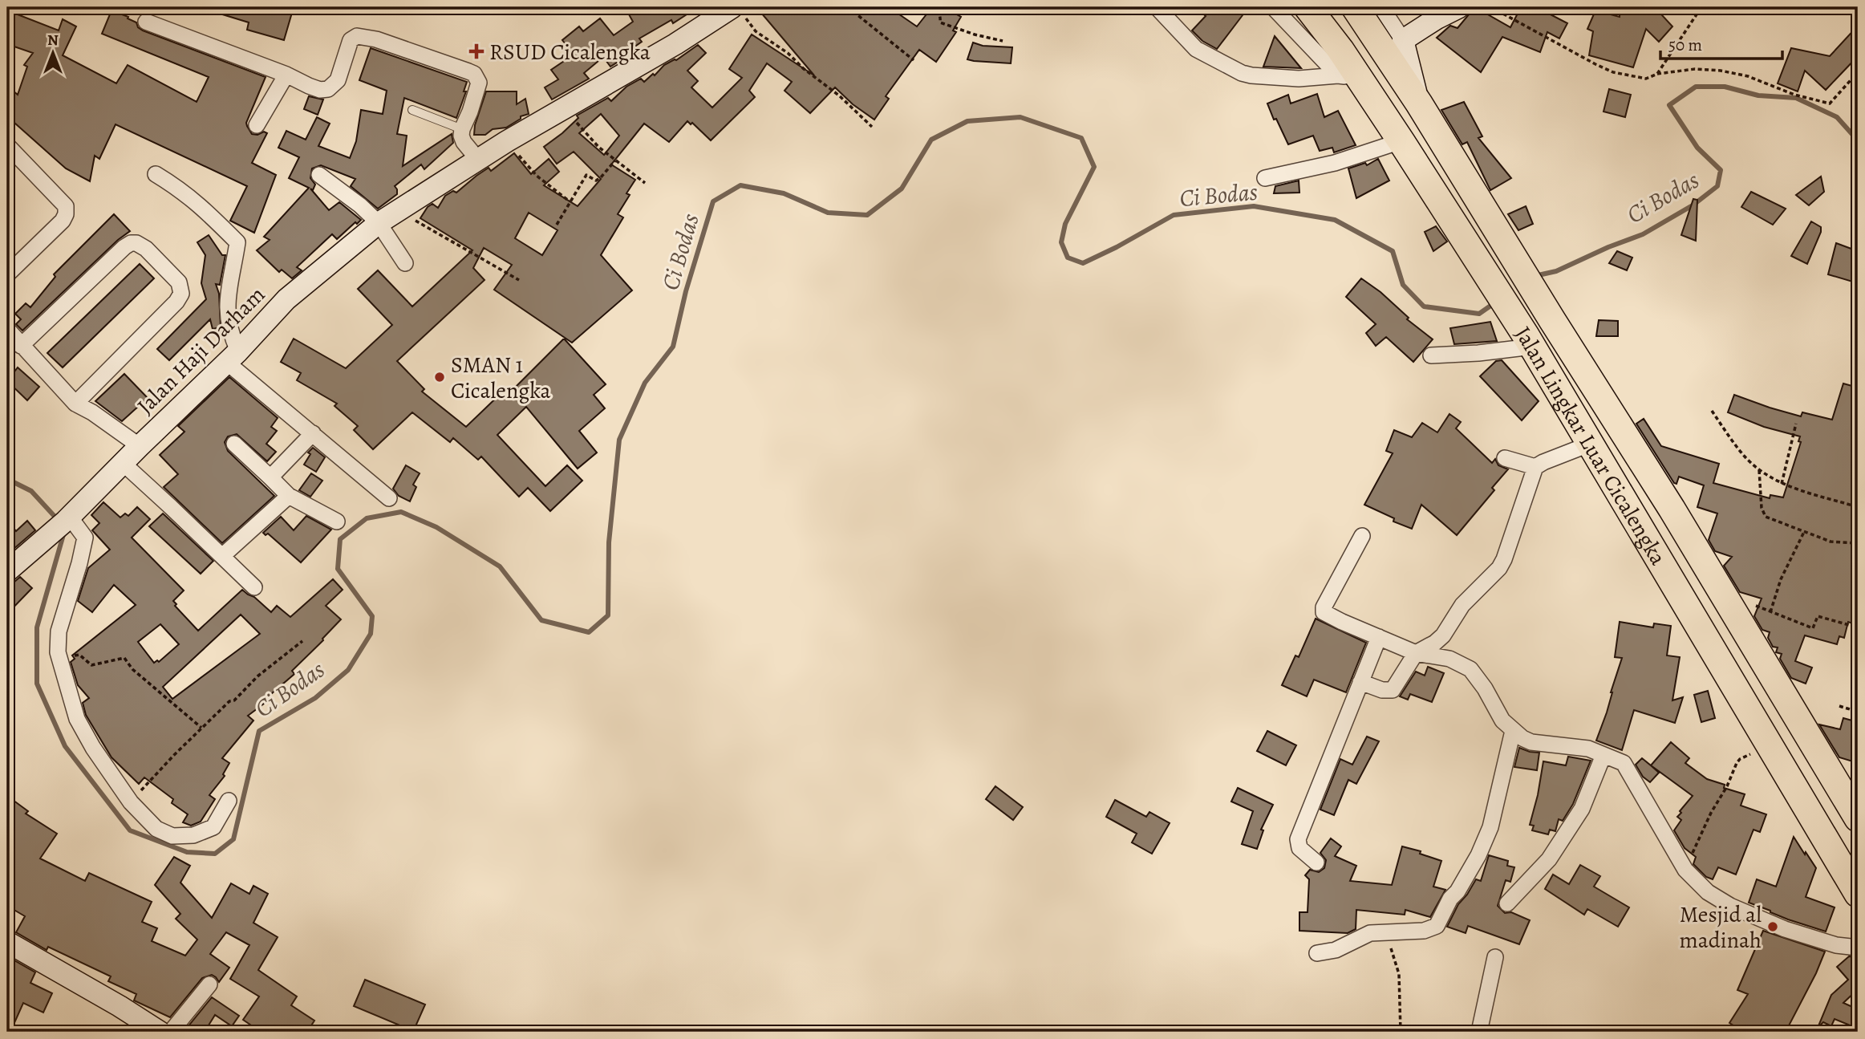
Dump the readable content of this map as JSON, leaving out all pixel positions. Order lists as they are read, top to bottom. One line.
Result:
{"streets":{"highway":["Jalan Lingkar Luar Cicalengka"],"street":["Jalan Haji Darham"]},"water":["Ci Bodas"],"places":{"health":["RSUD Cicalengka"],"other":["SMAN 1 Cicalengka","Mesjid al madinah"]},"scale_bar":"50 m","north":"top"}
